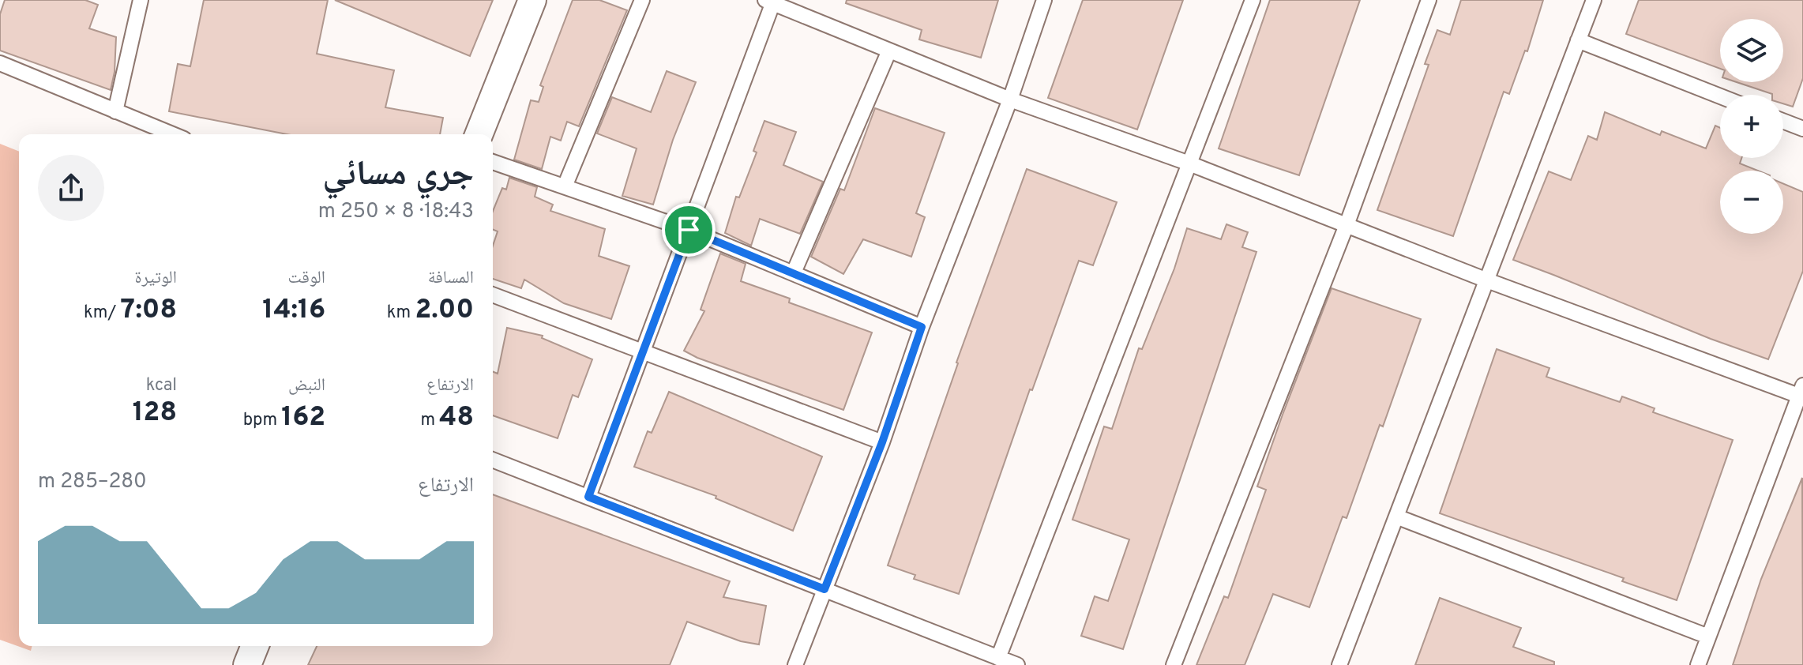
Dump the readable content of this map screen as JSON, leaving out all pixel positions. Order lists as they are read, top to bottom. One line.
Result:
{"page":{"map_buttons":["+","−"],"heading":["جري مسائي","18:43 · 8 × 250 m"],"stats":[["المسافة","2.00 km"],["الوقت","14:16"],["الوتيرة","7:08 /km"],["الارتفاع","48 m"],["النبض","162 bpm"],["kcal","128"]],"chart":["الارتفاع","280–285 m"]}}
